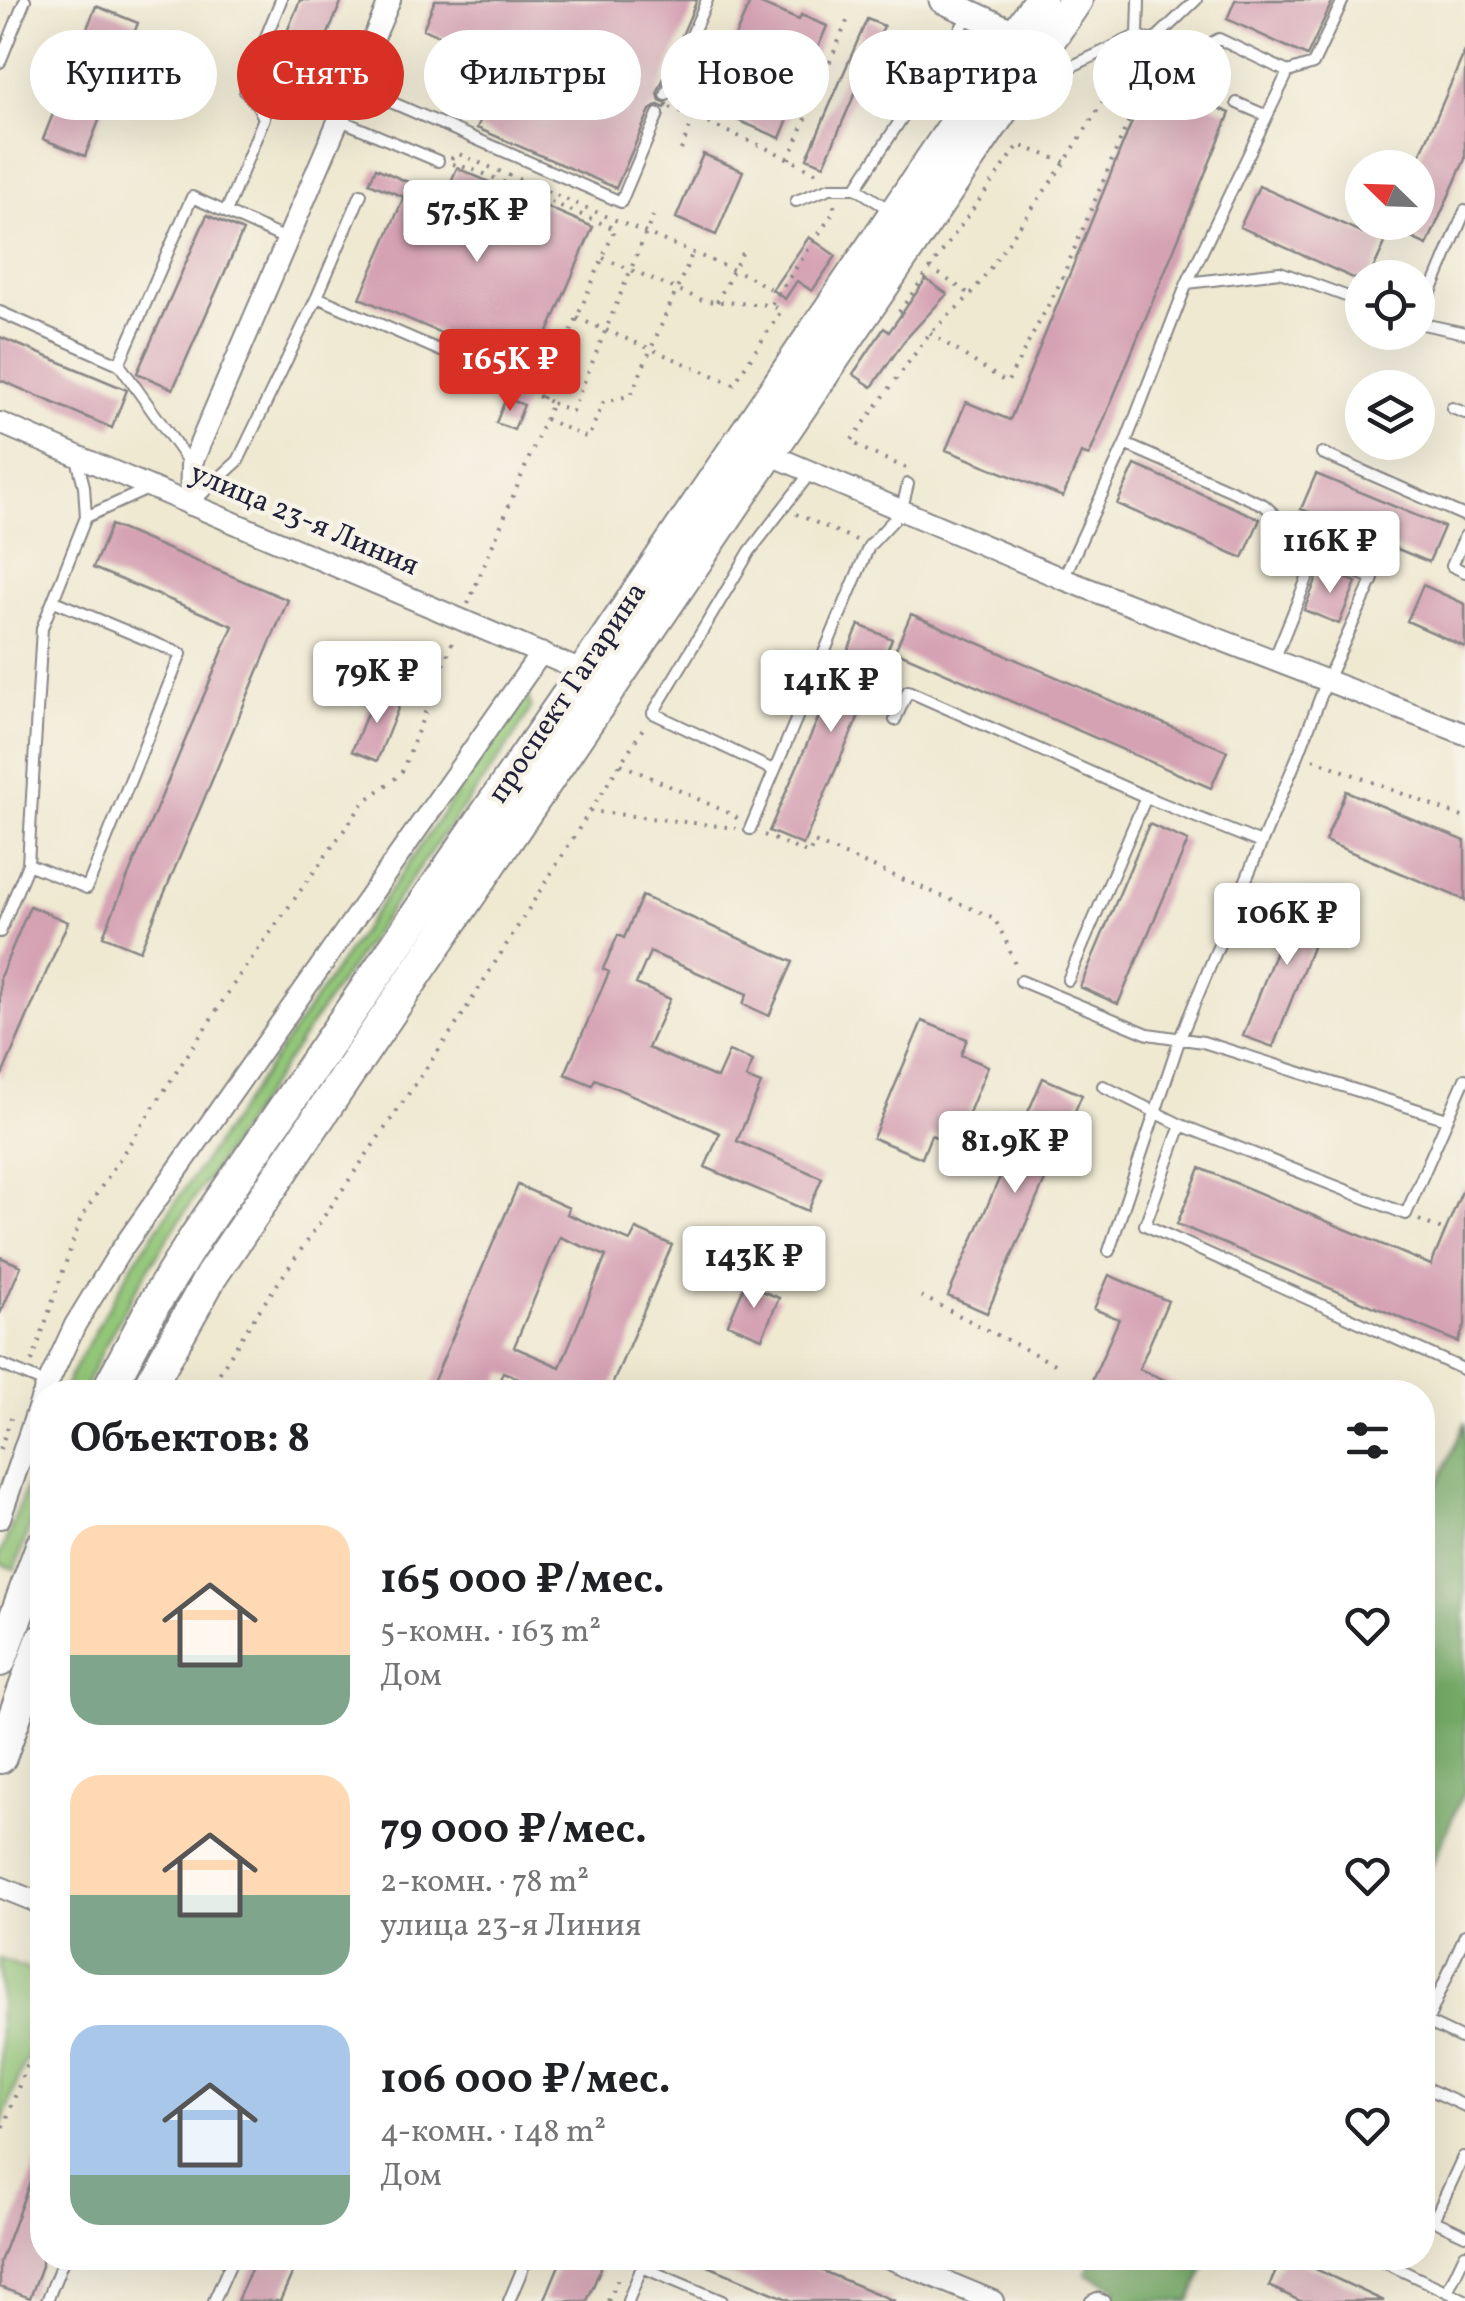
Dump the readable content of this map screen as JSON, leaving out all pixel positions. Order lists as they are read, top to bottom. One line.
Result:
{"streets":{"main road":["проспект Гагарина"],"street":["улица 23-я Линия"]},"crossings":[["улица 23-я Линия","проспект Гагарина"]],"north":"top left","page":{"chip":["Купить","Снять","Фильтры","Новое","Квартира","Дом"],"price":["57.5K ₽","165K ₽","116K ₽","79K ₽","141K ₽","106K ₽","81.9K ₽","143K ₽"],"heading":"Объектов: 8","list":[{"name":"165 000 ₽/мес.","note":"5-комн. · 163 m² · Дом"},{"name":"79 000 ₽/мес.","note":"2-комн. · 78 m² · улица 23-я Линия"},{"name":"106 000 ₽/мес.","note":"4-комн. · 148 m² · Дом"}]}}
